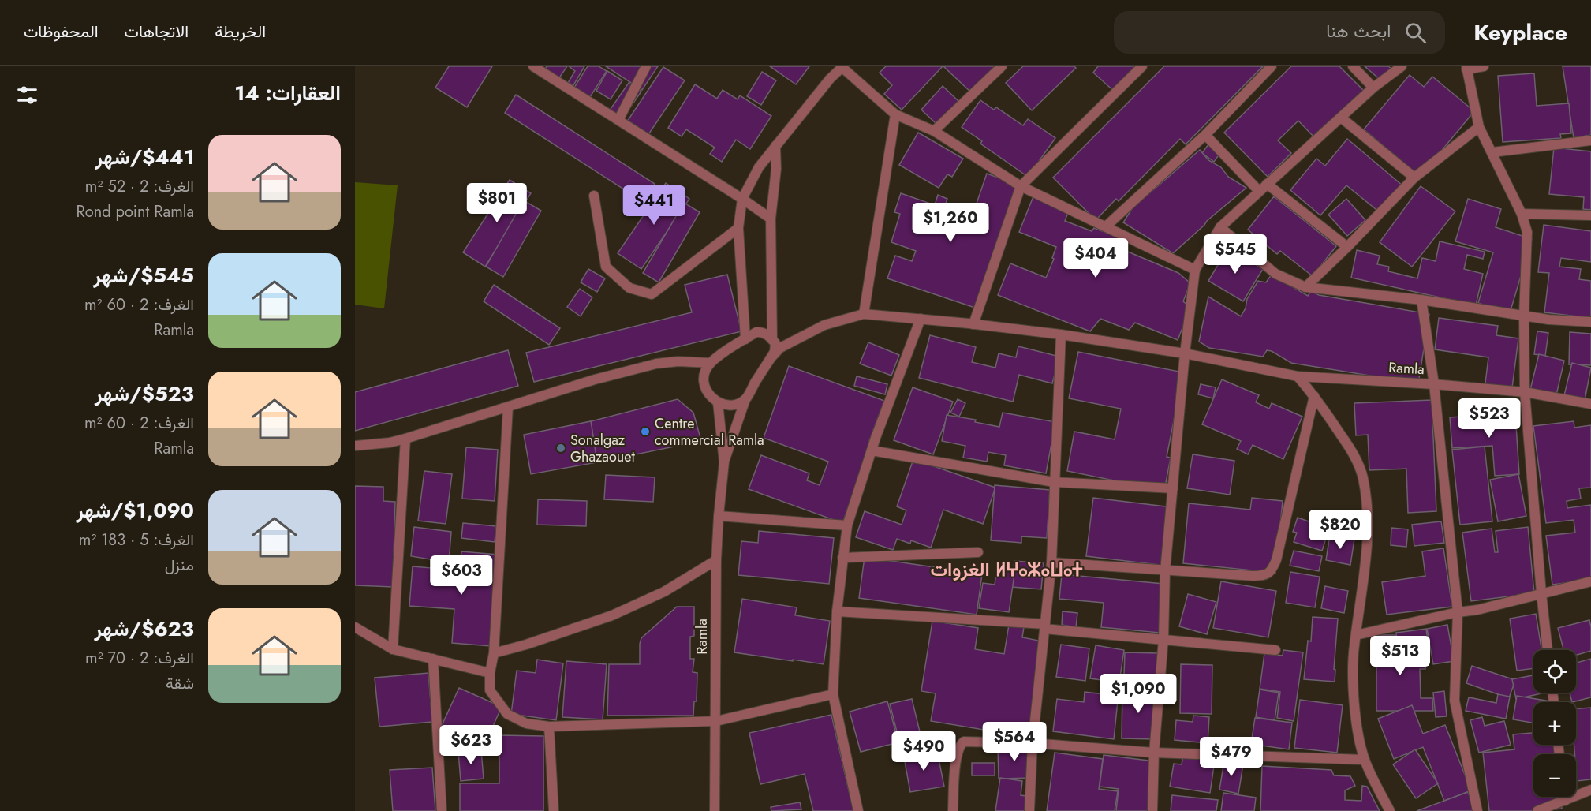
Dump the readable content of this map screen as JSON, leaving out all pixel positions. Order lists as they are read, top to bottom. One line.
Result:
{"streets":{"street":["Ramla"]},"districts":["الغزوات ⵍⵖⴰⵣⴰⵡⴰⵜ"],"places":["Centre commercial Ramla","Sonalgaz Ghazaouet"],"page":{"header":"Keyplace","search":"ابحث هنا","nav":["الخريطة","الاتجاهات","المحفوظات"],"heading":"العقارات: 14","list":[{"name":"$441/شهر","note":"الغرف: 2 · 52 m² · Rond point Ramla"},{"name":"$545/شهر","note":"الغرف: 2 · 60 m² · Ramla"},{"name":"$523/شهر","note":"الغرف: 2 · 60 m² · Ramla"},{"name":"$1,090/شهر","note":"الغرف: 5 · 183 m² · منزل"},{"name":"$623/شهر","note":"الغرف: 2 · 70 m² · شقة"}],"price":["$801","$441","$1,260","$545","$404","$523","$820","$603","$513","$1,090","$564","$623","$490","$479"],"map_buttons":["+","−"]}}
